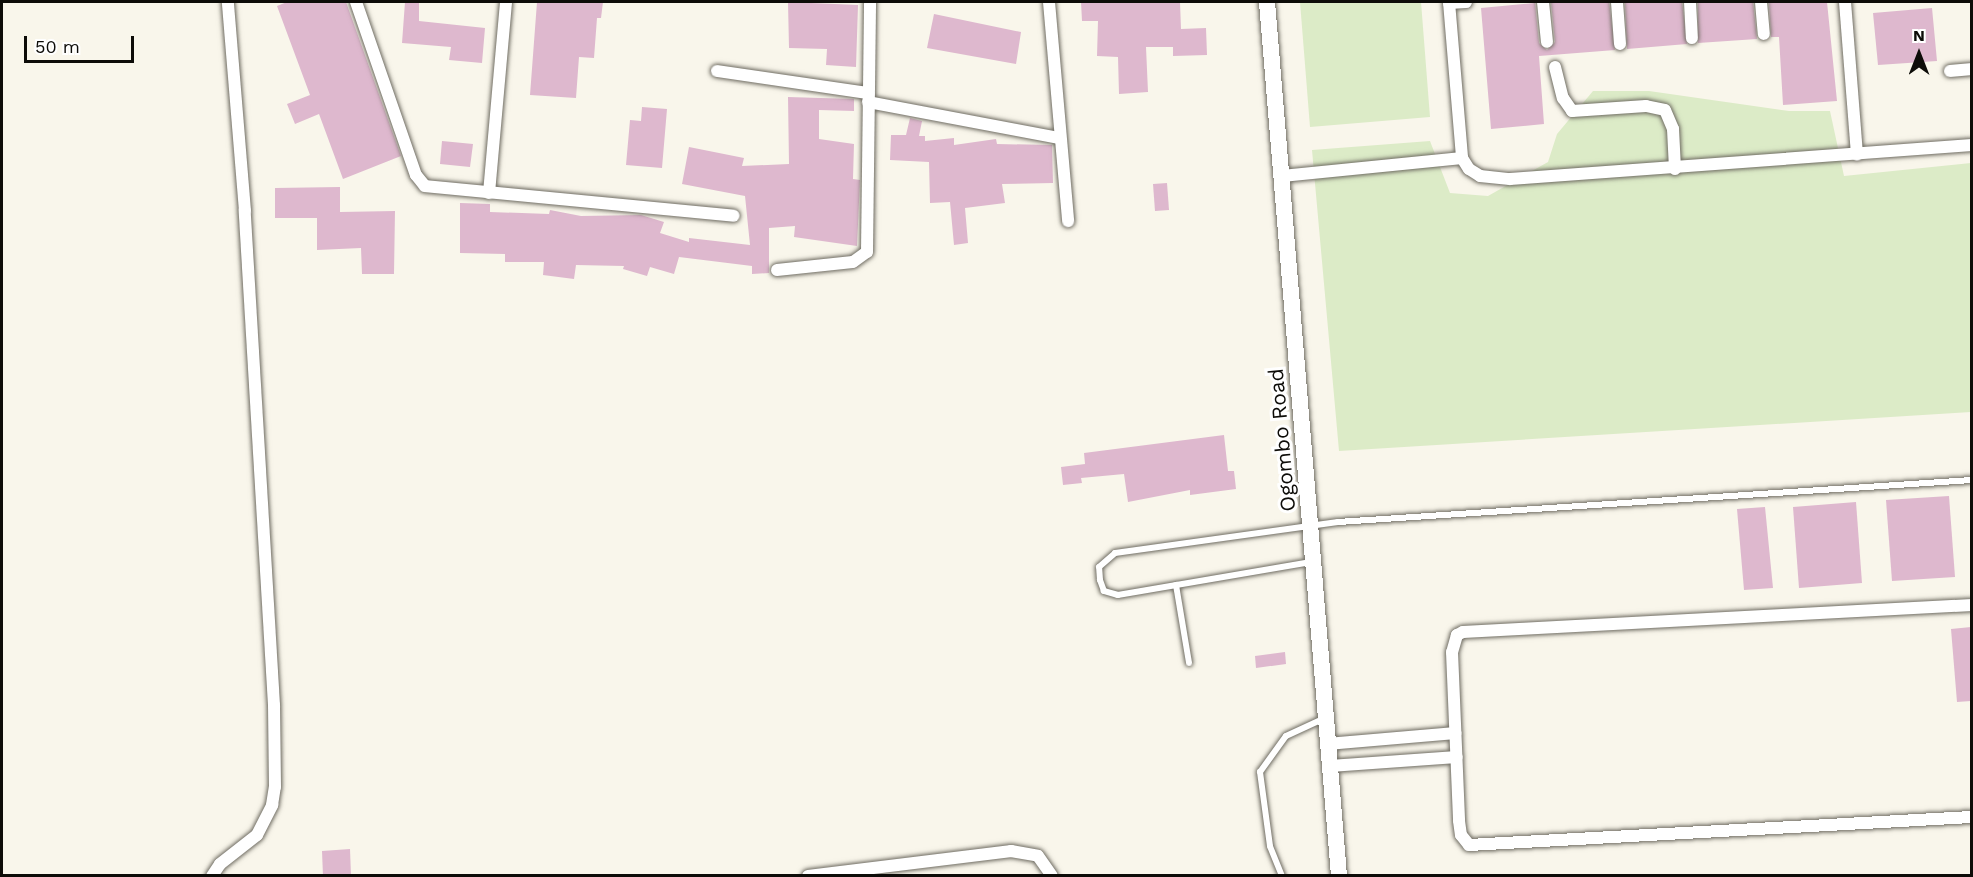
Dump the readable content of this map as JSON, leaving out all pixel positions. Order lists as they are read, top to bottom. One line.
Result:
{"streets":{"main road":["Ogombo Road"]},"scale_bar":"50 m","north":"top"}
